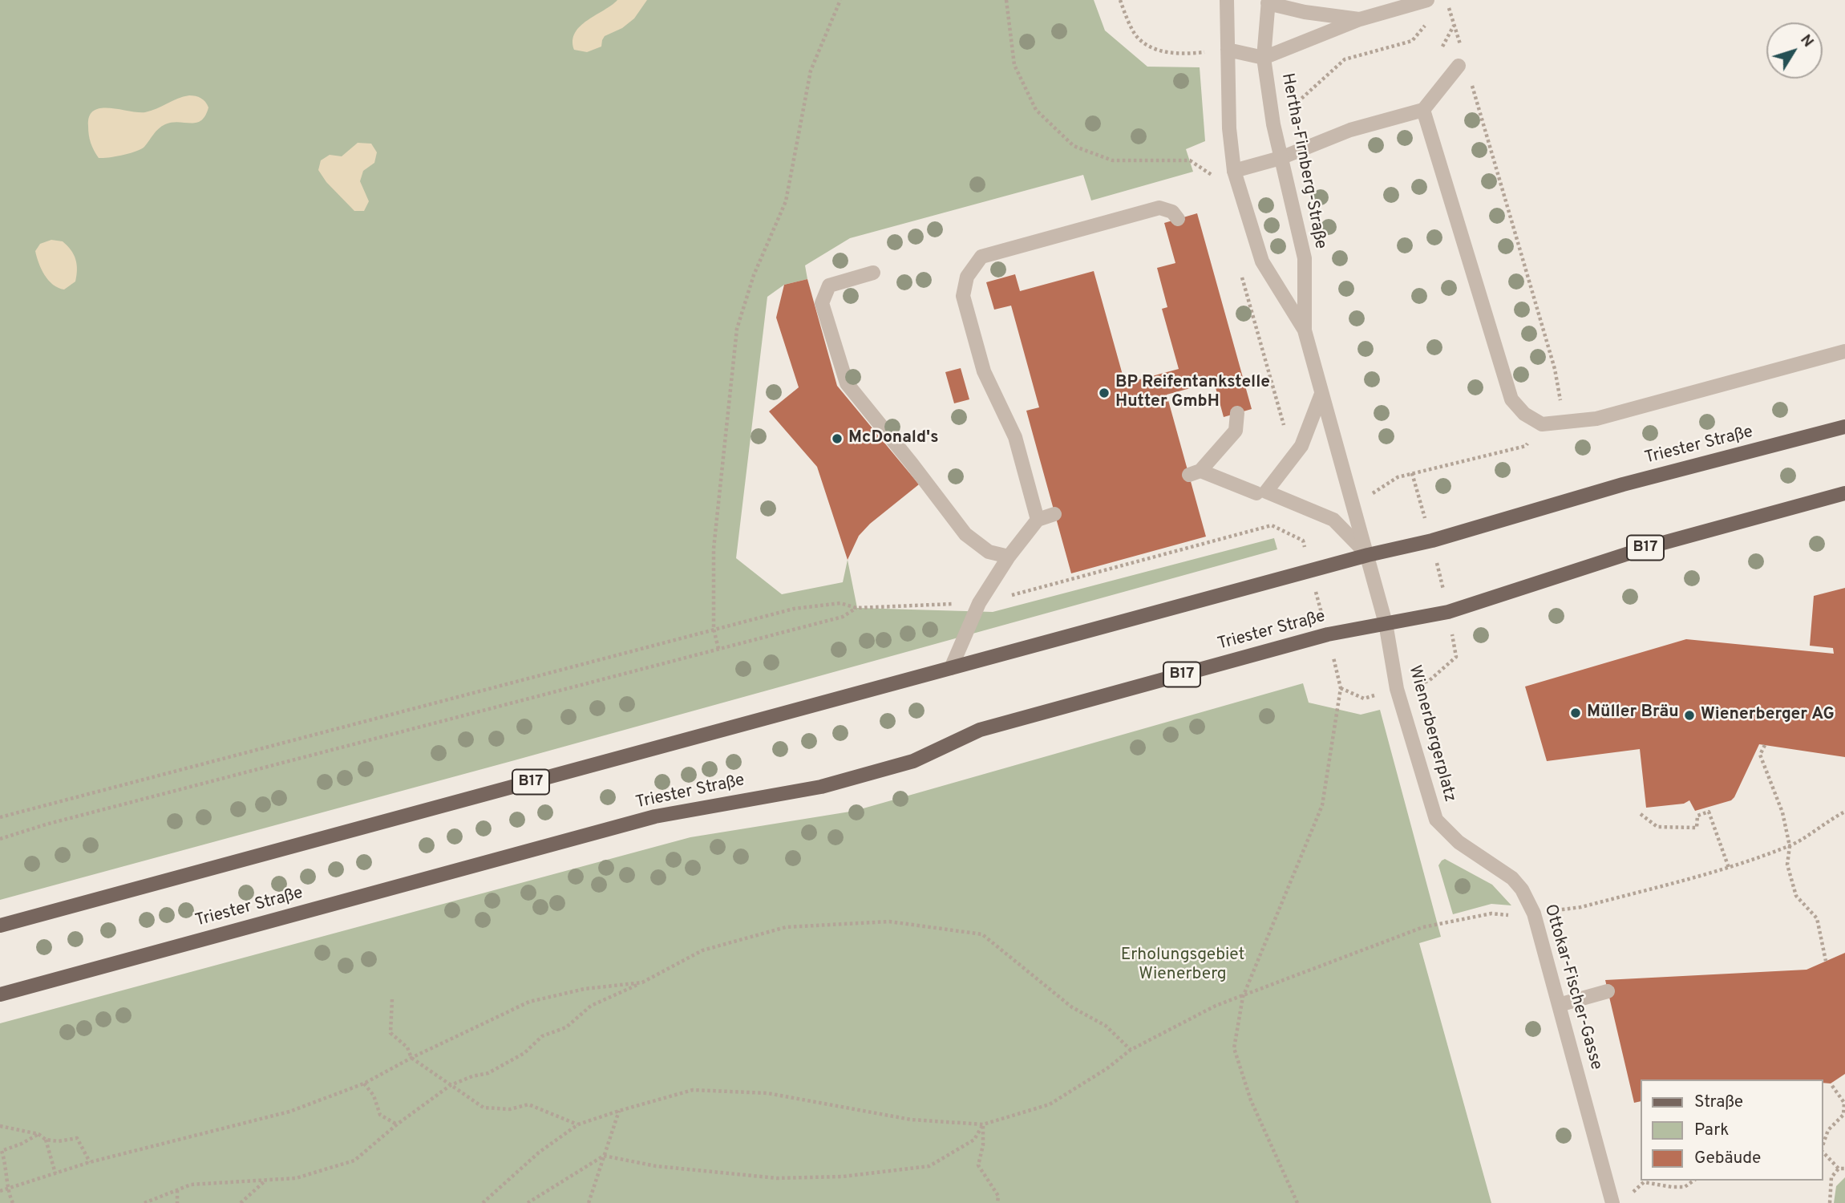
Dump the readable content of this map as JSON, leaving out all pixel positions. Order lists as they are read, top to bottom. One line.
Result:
{"streets":{"main road":["Triester Straße","B17"],"street":["Hertha-Firnberg-Straße","Wienerbergerplatz","Ottokar-Fischer-Gasse"]},"crossings":[["Hertha-Firnberg-Straße","Triester Straße"],["Triester Straße","Wienerbergerplatz"],["Wienerbergerplatz","Ottokar-Fischer-Gasse"]],"parks":["Erholungsgebiet Wienerberg"],"places":["BP Reifentankstelle Hutter GmbH","McDonald's","Müller Bräu","Wienerberger AG"],"legend":["Straße","Park","Gebäude"],"north":"top right"}
